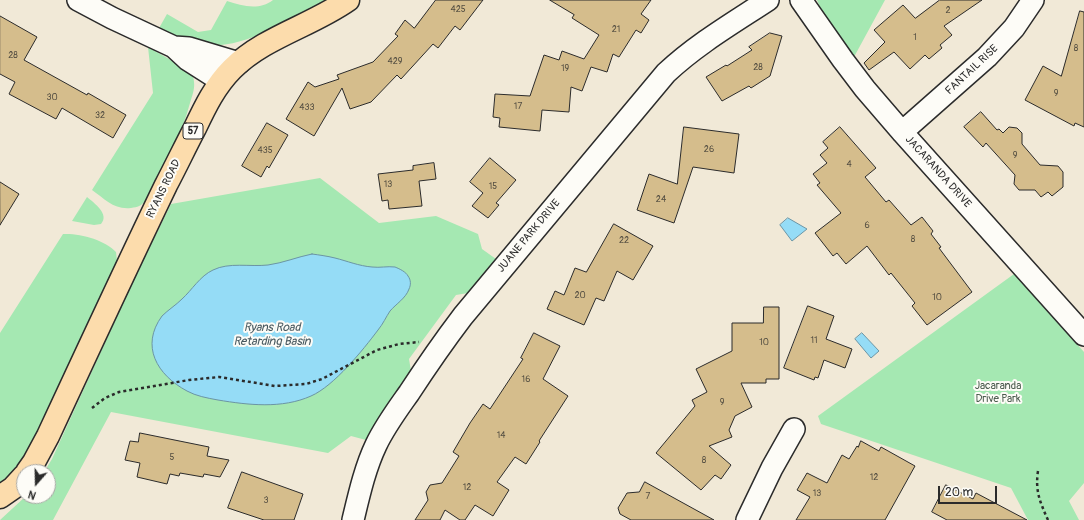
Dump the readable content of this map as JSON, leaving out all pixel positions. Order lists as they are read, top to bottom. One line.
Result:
{"streets":{"main road":["57","RYANS ROAD"],"street":["FANTAIL RISE","JACARANDA DRIVE","JUANE PARK DRIVE"]},"crossings":[["FANTAIL RISE","JACARANDA DRIVE"]],"water":["Ryans Road Retarding Basin"],"parks":["Jacaranda Drive Park"],"house_numbers":["425","2","21","1","8","28","429","28","19","9","30","17","433","32","26","435","9","4","13","15","24","6","8","22","20","10","11","10","16","9","14","5","8","12","12","13","7","3"],"scale_bar":"20 m","north":"bottom"}
